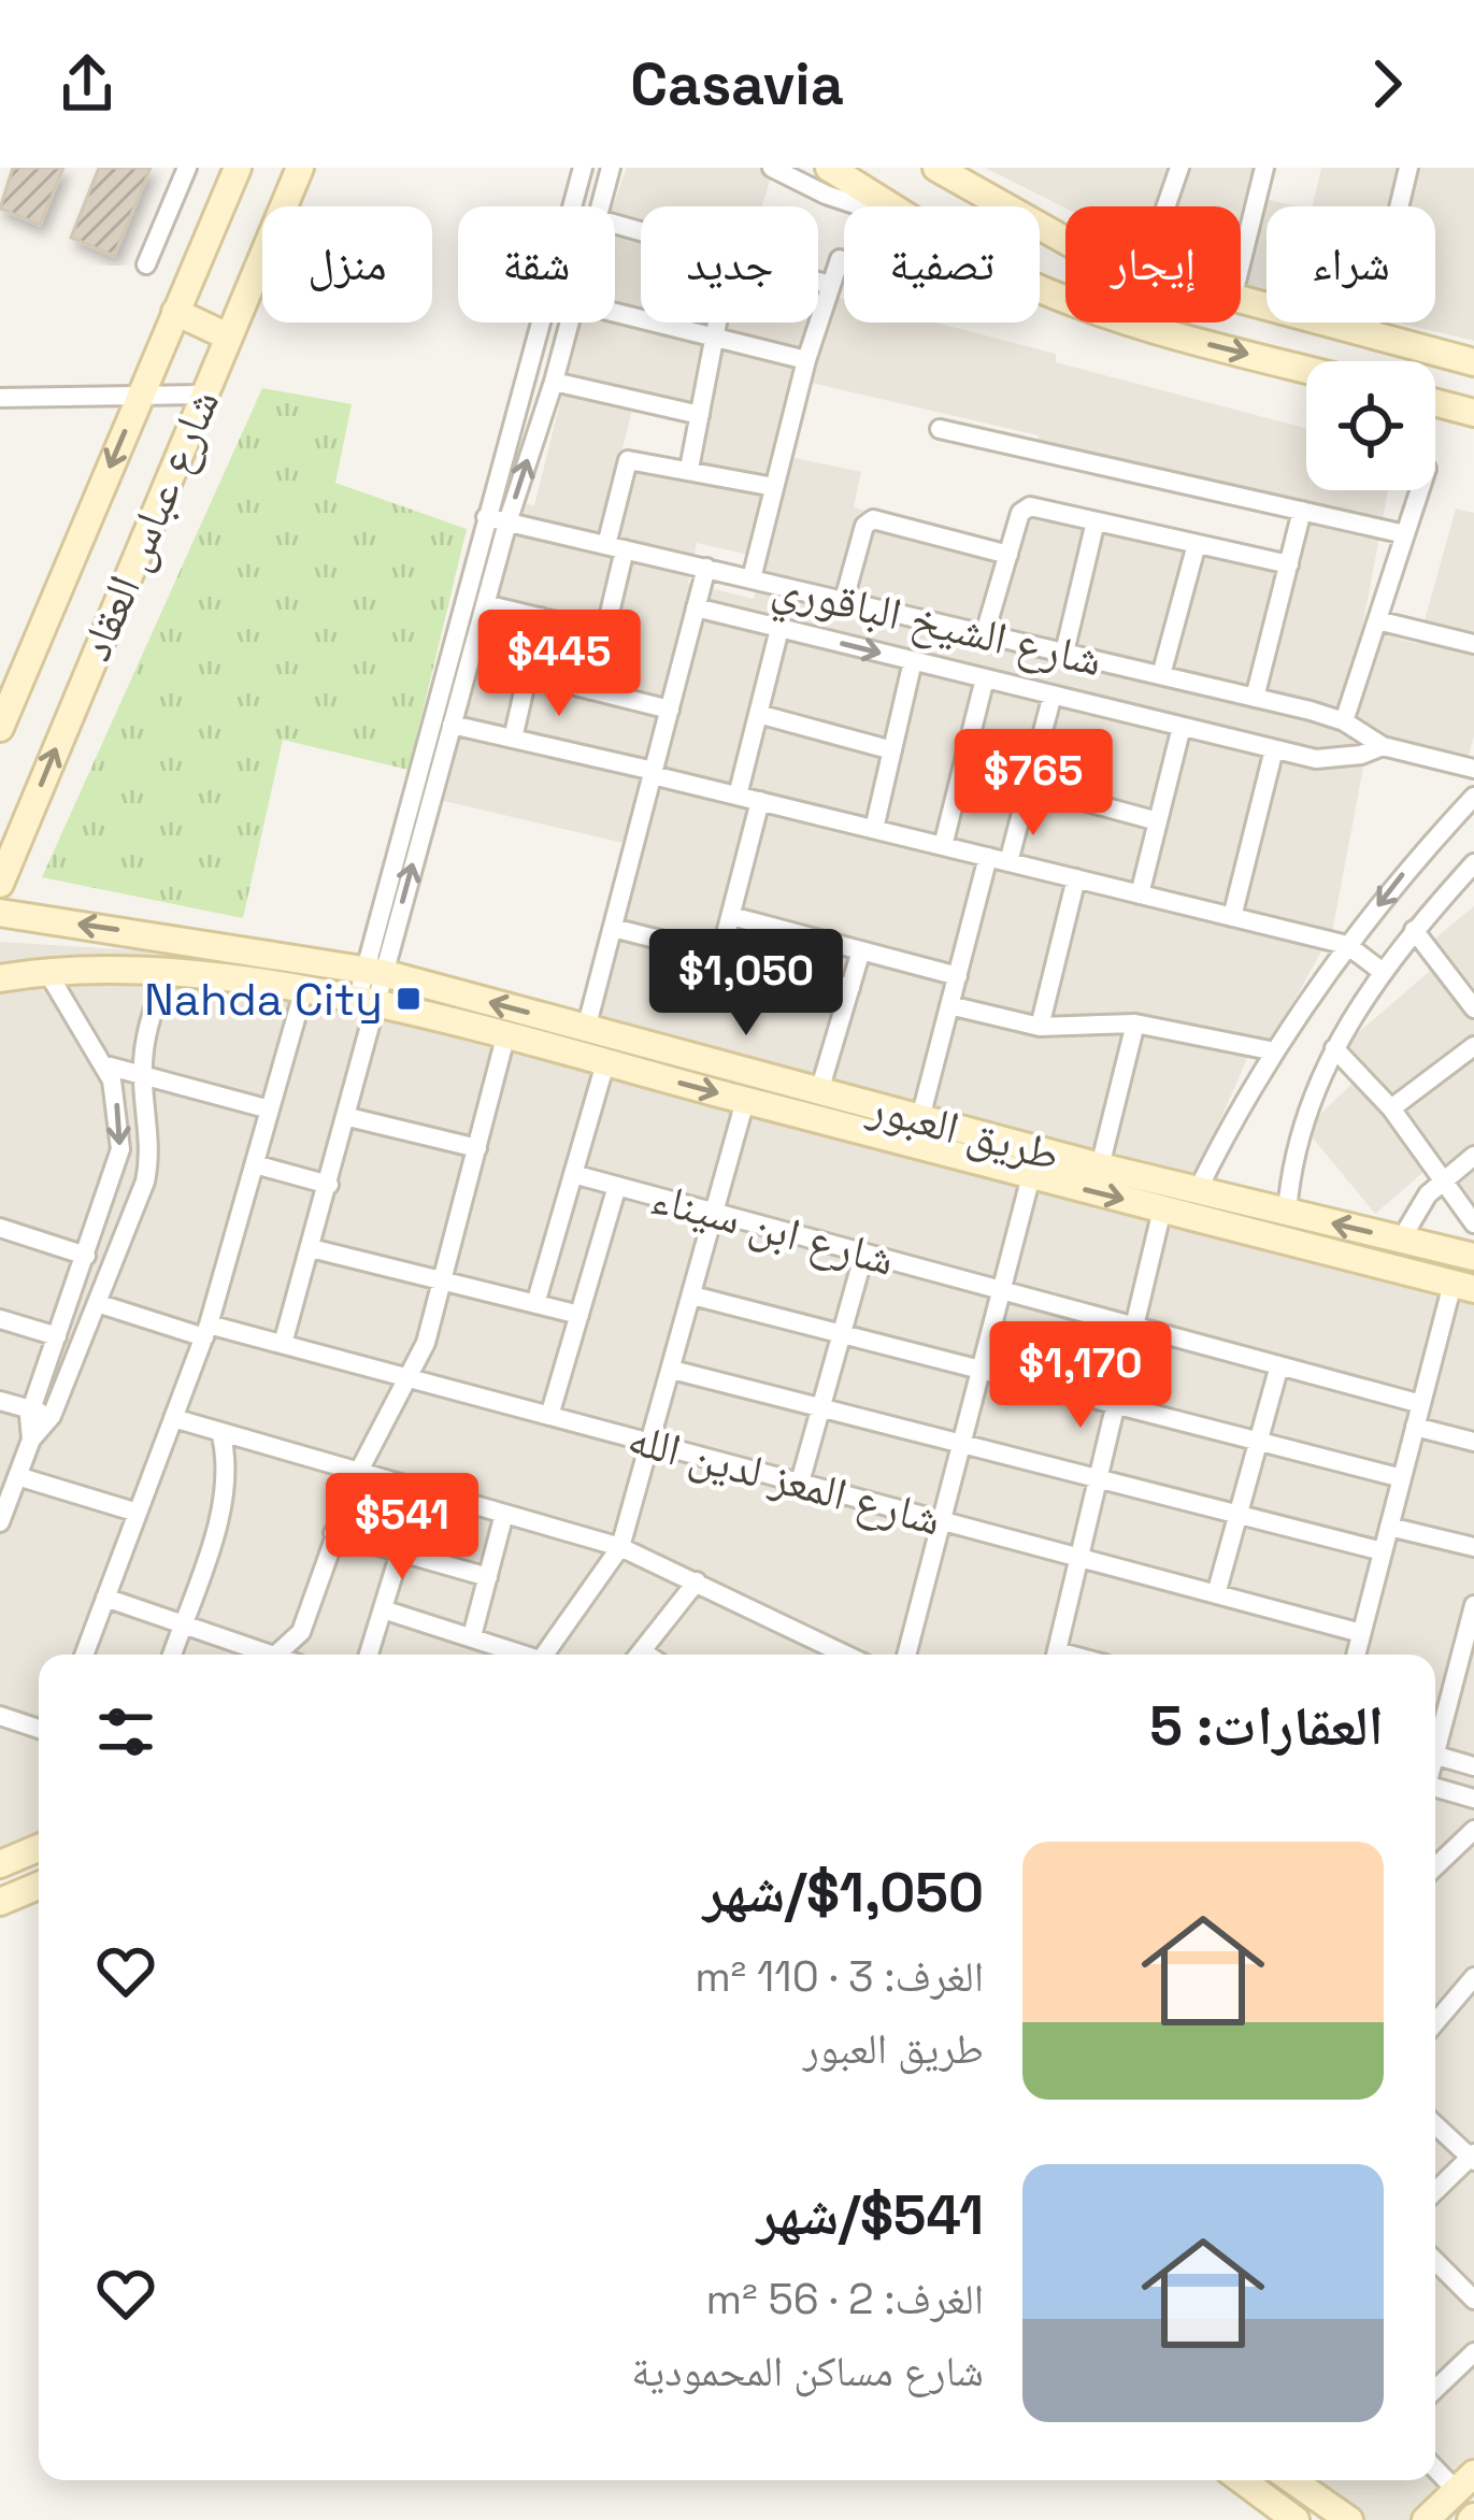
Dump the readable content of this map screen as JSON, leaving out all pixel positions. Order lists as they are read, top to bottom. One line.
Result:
{"streets":{"street":["شارع عباس العقاد","شارع الشيخ الباقوري","طريق العبور","شارع ابن سيناء","شارع المعز لدين الله"]},"places":{"transit":["Nahda City"]},"page":{"header":"Casavia","chip":["شراء","إيجار","تصفية","جديد","شقة","منزل"],"price":["$445","$765","$1,050","$1,170","$541"],"heading":"العقارات: 5","list":[{"name":"$1,050/شهر","note":"الغرف: 3 · 110 m² · طريق العبور"},{"name":"$541/شهر","note":"الغرف: 2 · 56 m² · شارع مساكن المحمودية"}]}}
